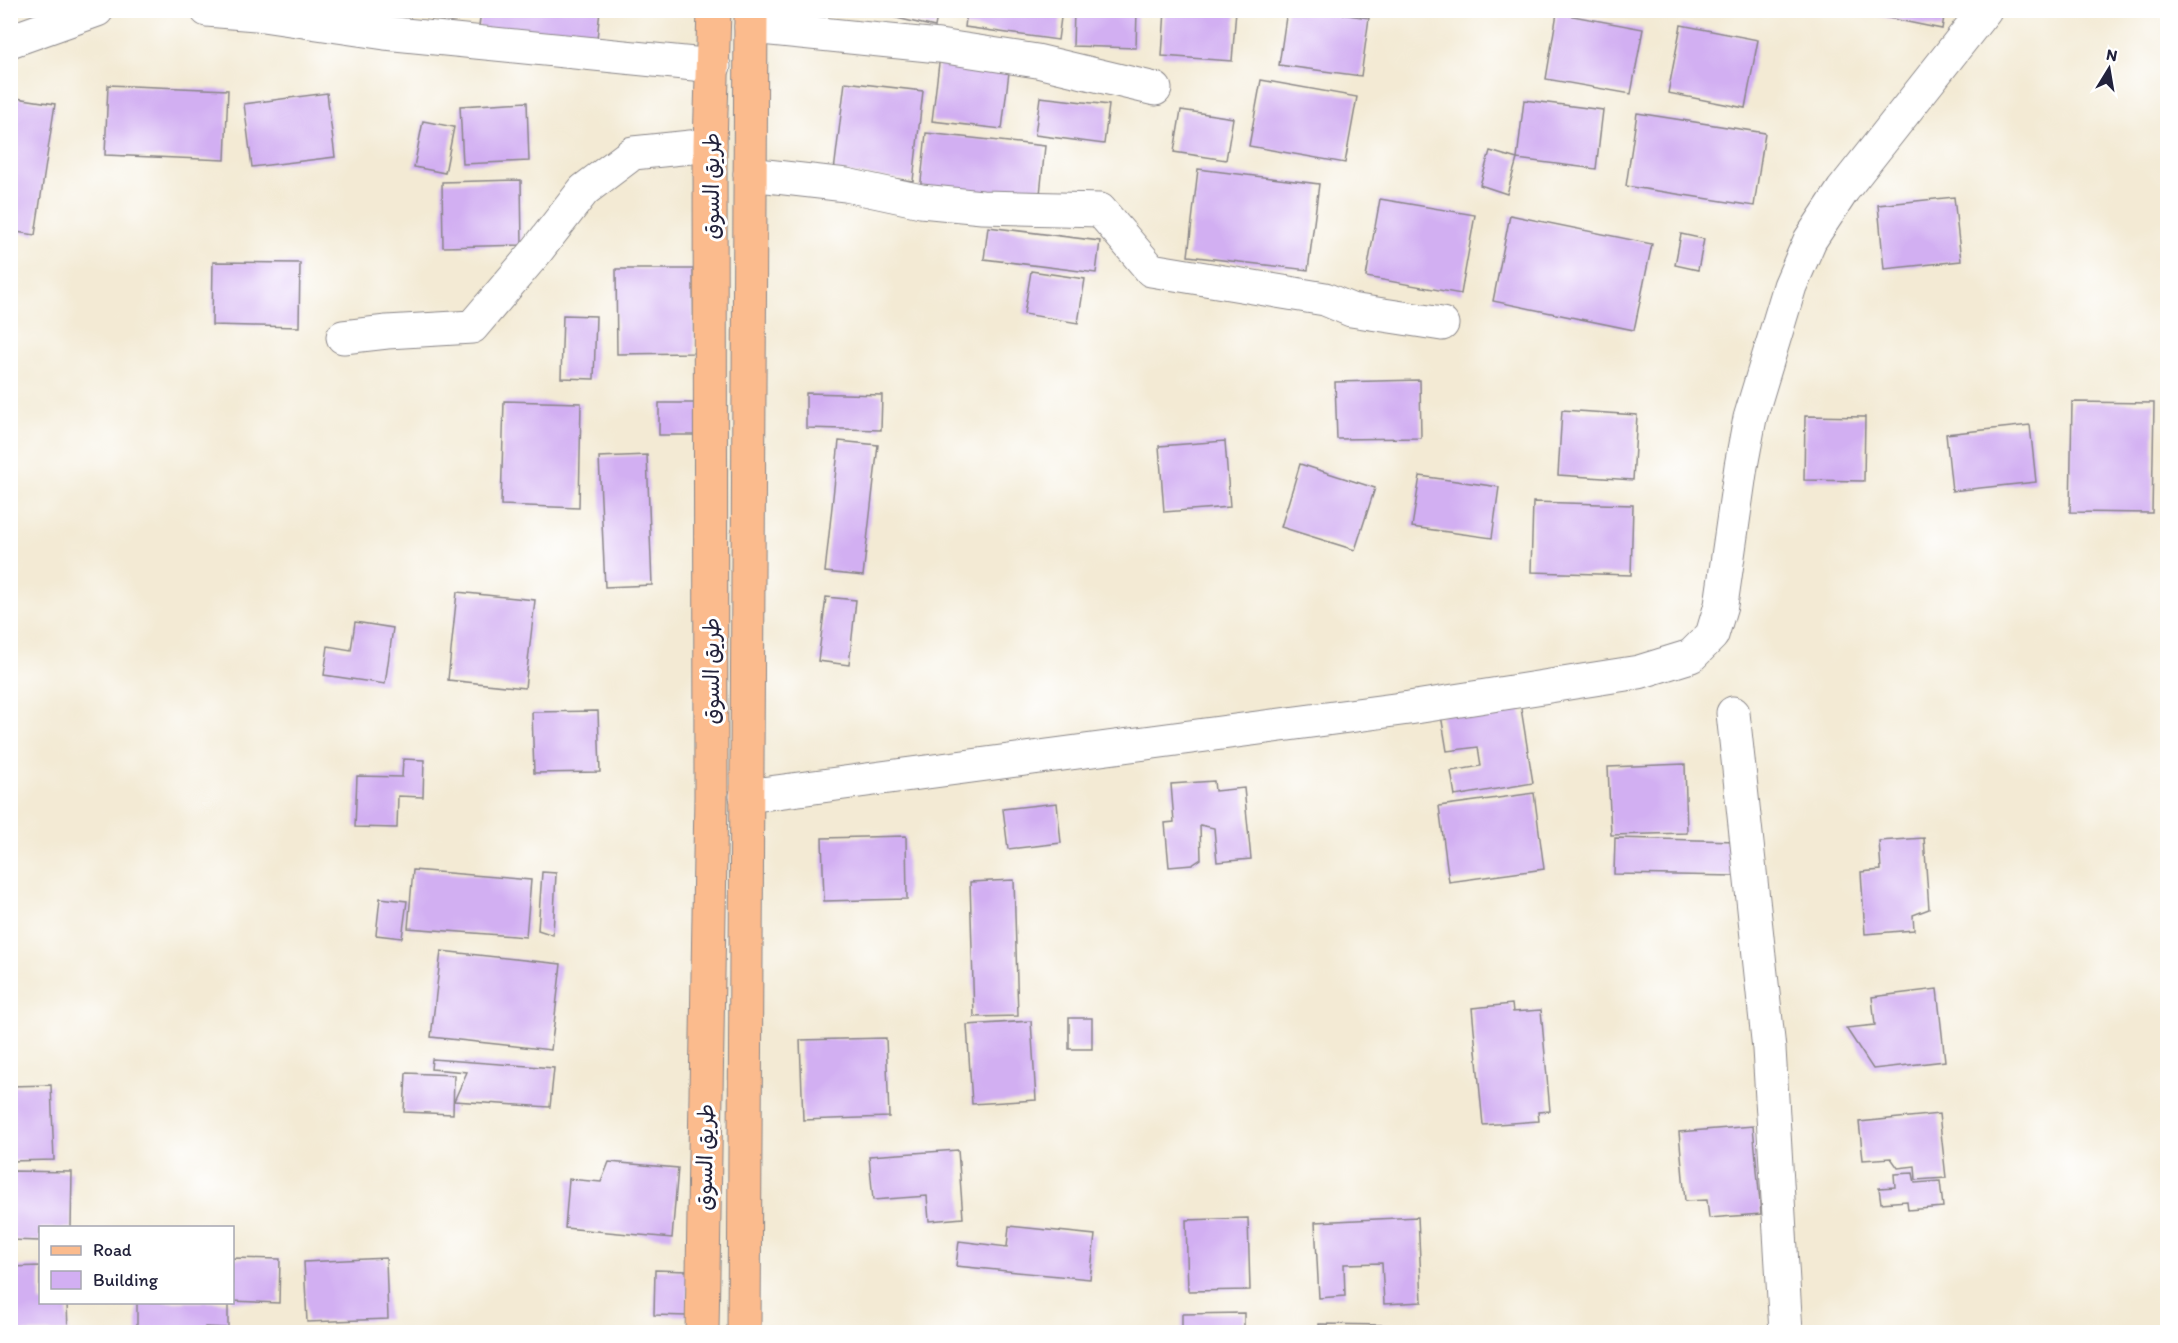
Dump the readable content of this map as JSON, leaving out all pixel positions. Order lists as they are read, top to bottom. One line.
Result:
{"streets":{"main road":["طريق السوق"]},"legend":["Road","Building"],"north":"top"}
